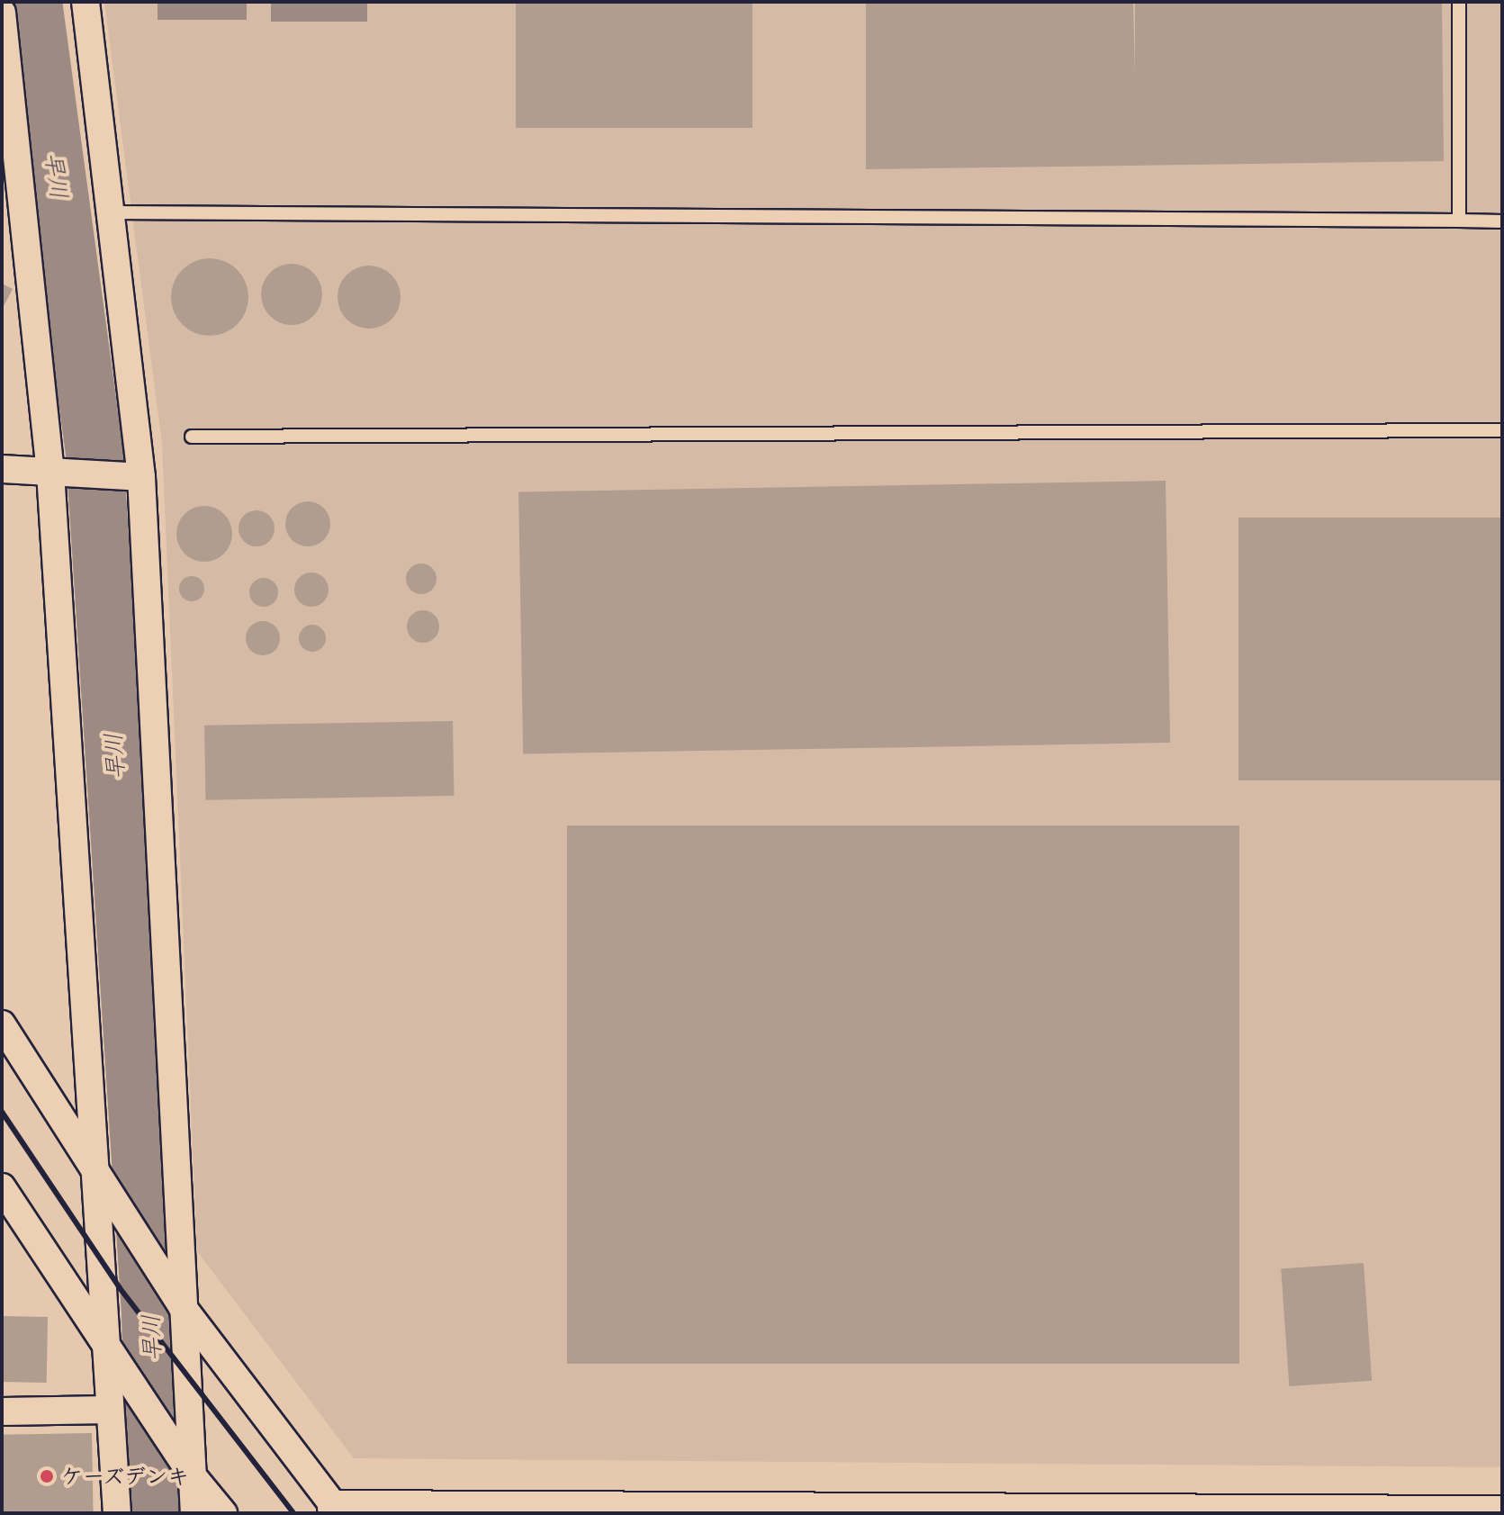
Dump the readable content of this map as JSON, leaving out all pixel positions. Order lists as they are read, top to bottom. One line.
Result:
{"water":["早川"],"places":["ケーズデンキ"]}
